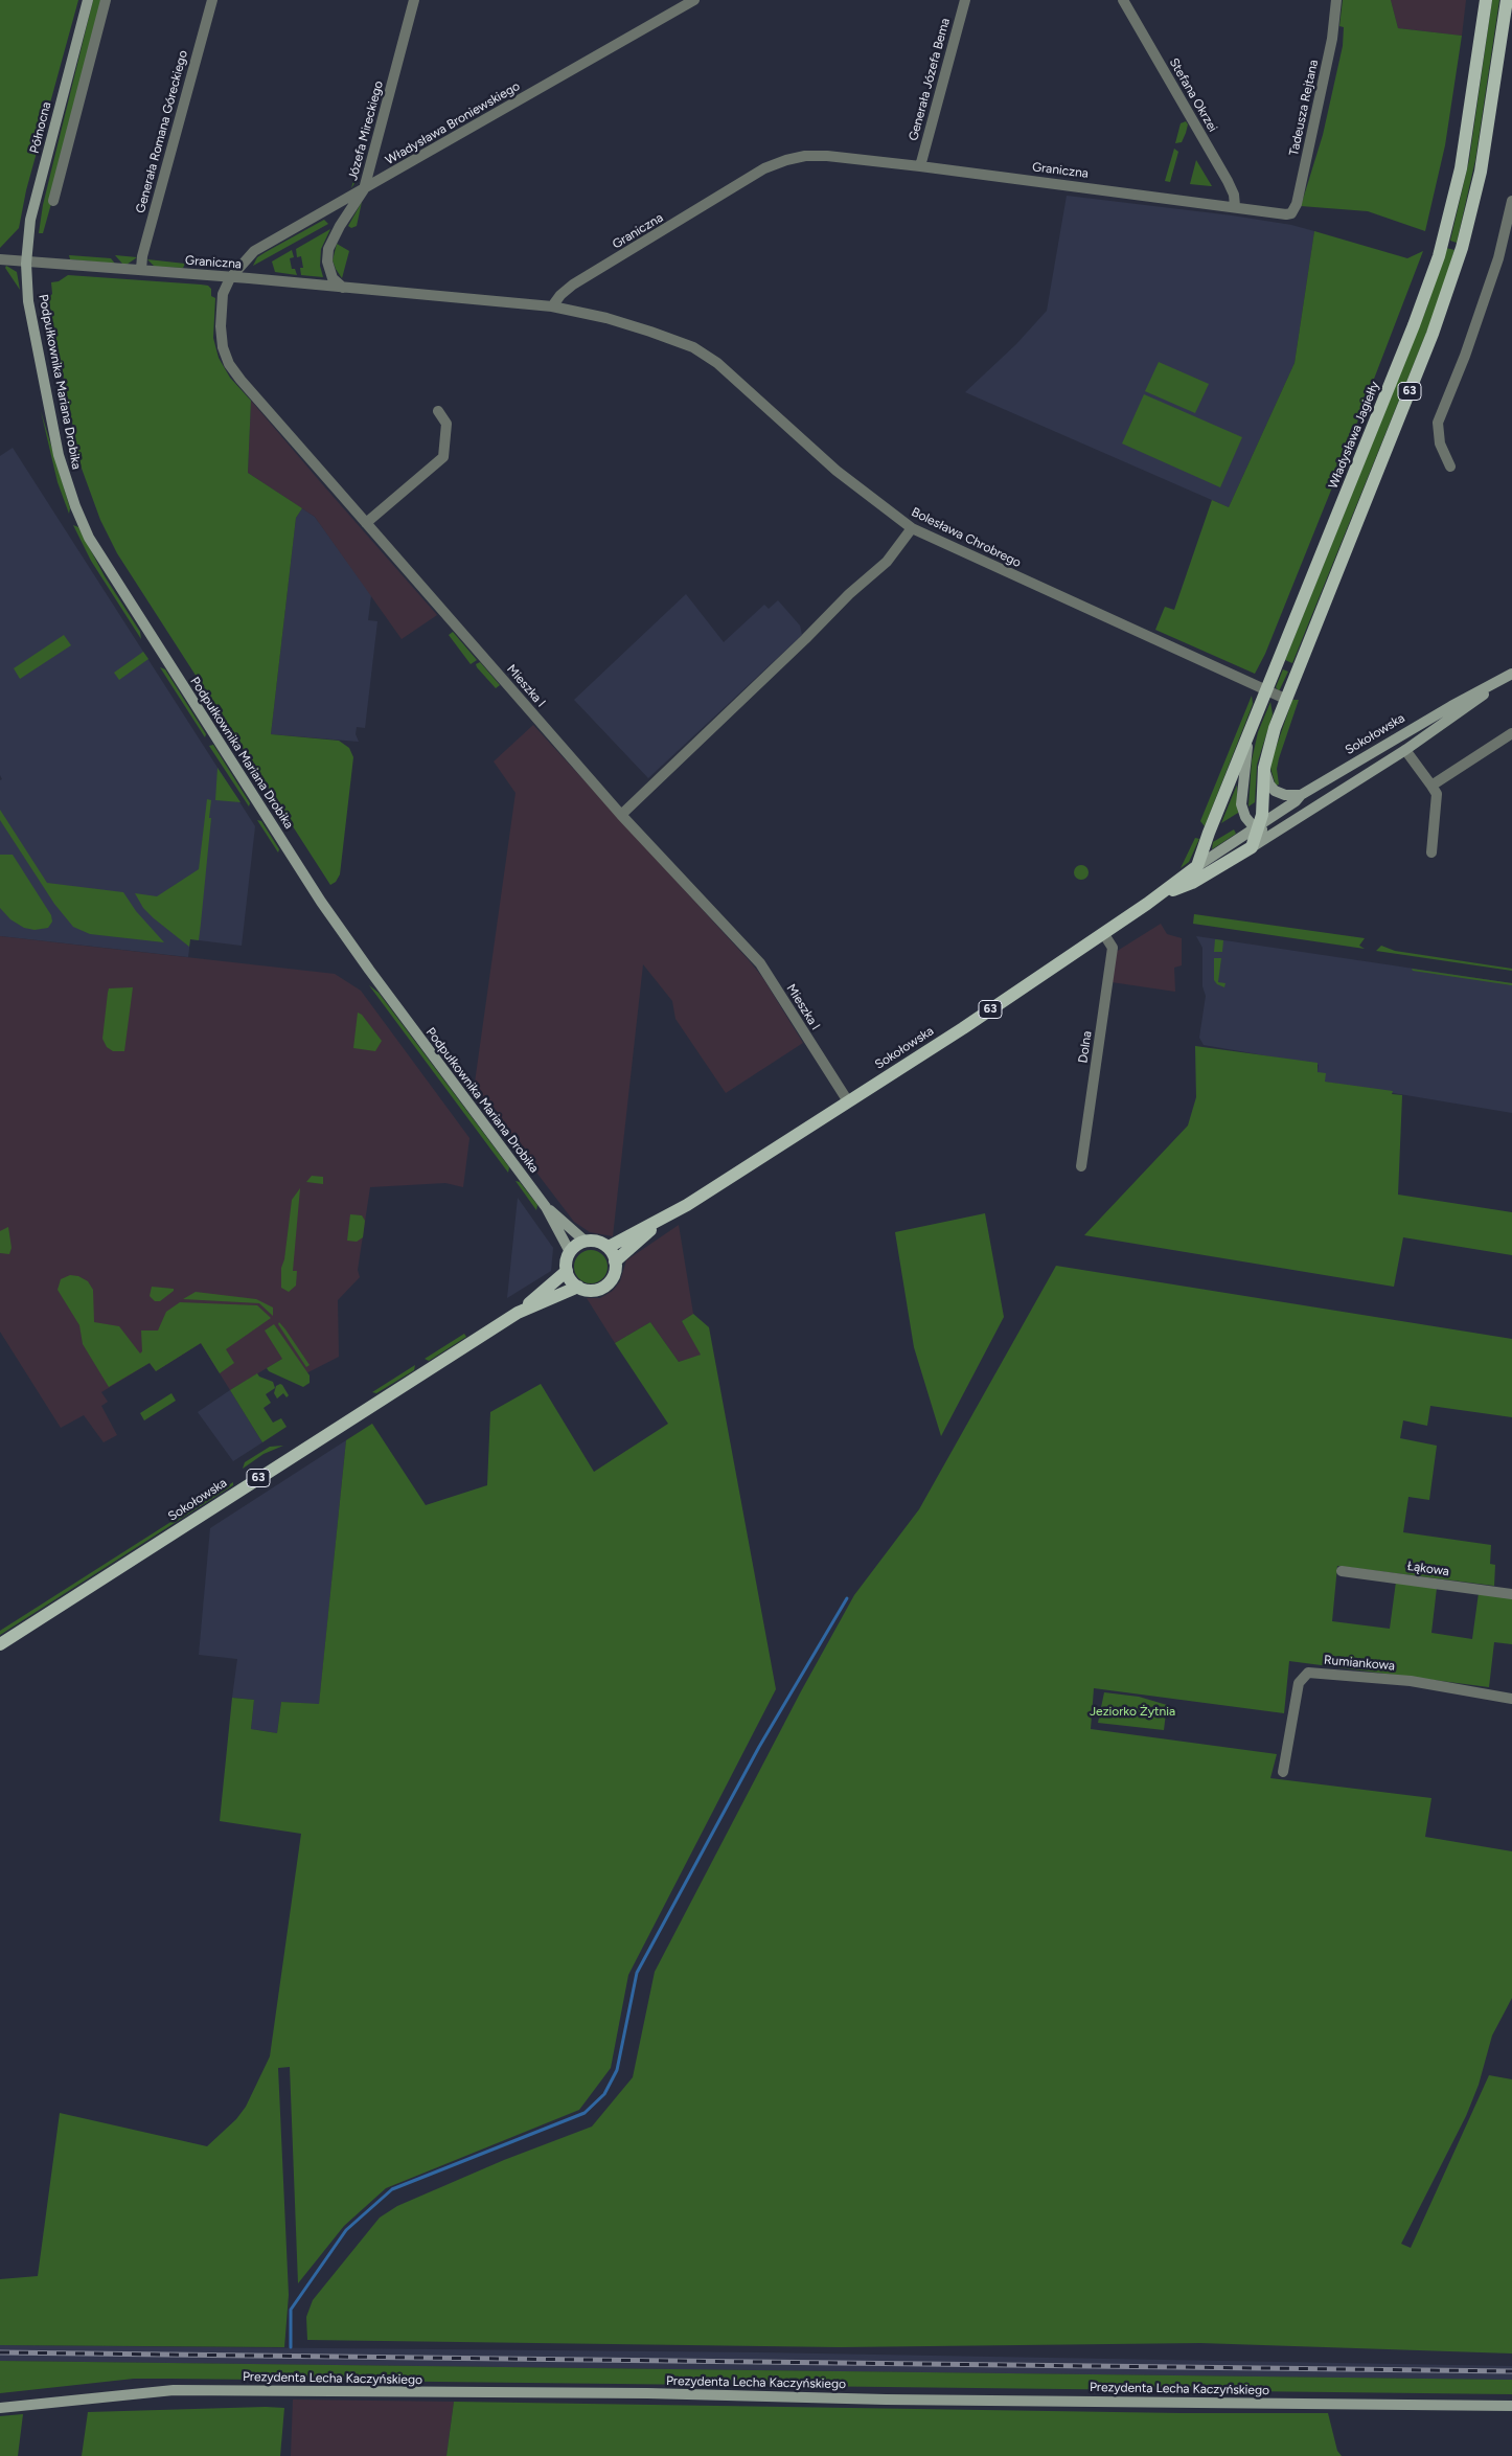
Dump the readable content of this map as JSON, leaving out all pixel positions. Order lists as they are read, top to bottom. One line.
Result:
{"streets":{"main road":["Północna","Podpułkownika Mariana Drobika","63","Władysława Jagiełły","Sokołowska","Prezydenta Lecha Kaczyńskiego"],"street":["Generała Józefa Bema","Stefana Okrzei","Tadeusza Rejtana","Władysława Broniewskiego","Józefa Mireckiego","Generała Romana Góreckiego","Graniczna","Bolesława Chrobrego","Mieszka I","Dolna","Łąkowa","Rumiankowa"]},"crossings":[["Generała Józefa Bema","Graniczna"],["Stefana Okrzei","Graniczna"],["Tadeusza Rejtana","Graniczna"],["Władysława Broniewskiego","Józefa Mireckiego"],["Władysława Broniewskiego","Graniczna"],["Władysława Broniewskiego","Mieszka I"],["Północna","Graniczna"],["Północna","Podpułkownika Mariana Drobika"],["Józefa Mireckiego","Graniczna"],["Generała Romana Góreckiego","Graniczna"],["Graniczna","Podpułkownika Mariana Drobika"],["Graniczna","Bolesława Chrobrego"],["Graniczna","Mieszka I"],["Podpułkownika Mariana Drobika","63"],["Podpułkownika Mariana Drobika","Sokołowska"],["63","Bolesława Chrobrego"],["63","Sokołowska"],["Władysława Jagiełły","Bolesława Chrobrego"],["Władysława Jagiełły","Sokołowska"],["Mieszka I","Sokołowska"],["Sokołowska","Dolna"]],"parks":["Jeziorko Żytnia"]}
